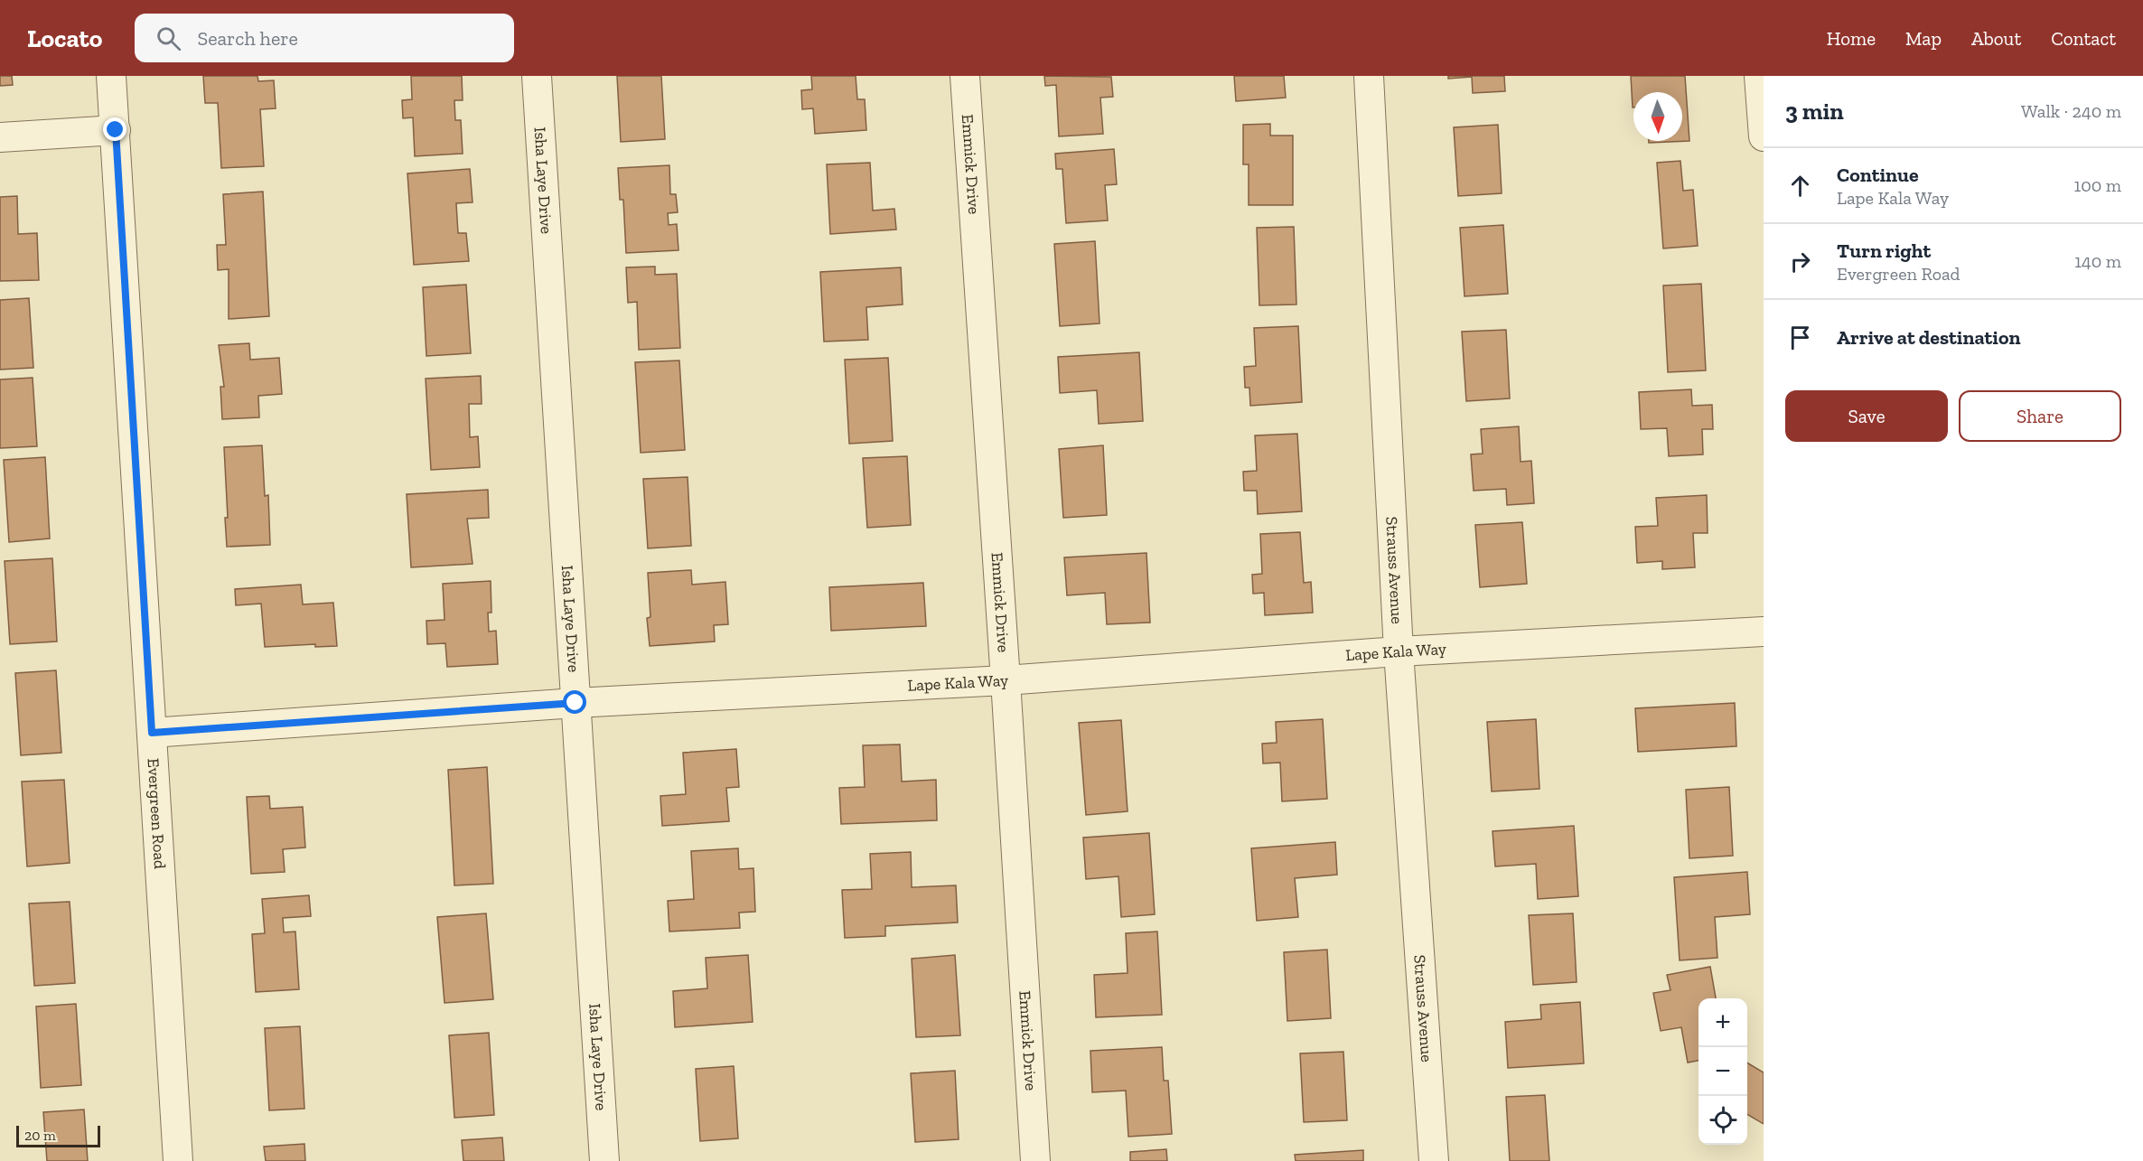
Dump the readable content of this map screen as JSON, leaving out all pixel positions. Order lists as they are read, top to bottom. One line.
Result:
{"streets":{"street":["Emmick Drive","Isha Laye Drive","Strauss Avenue","Lape Kala Way","Evergreen Road"]},"crossings":[["Emmick Drive","Lape Kala Way"],["Isha Laye Drive","Lape Kala Way"],["Strauss Avenue","Lape Kala Way"],["Lape Kala Way","Evergreen Road"]],"scale_bar":"20 m","north":"bottom","page":{"header":"Locato","search":"Search here","nav":["Home","Map","About","Contact"],"heading":["3 min","Walk · 240 m"],"list":[["Continue","Lape Kala Way","100 m"],["Turn right","Evergreen Road","140 m"],"Arrive at destination"],"buttons":["Save","Share"],"map_buttons":["+","−"],"scale":"20 m"}}
